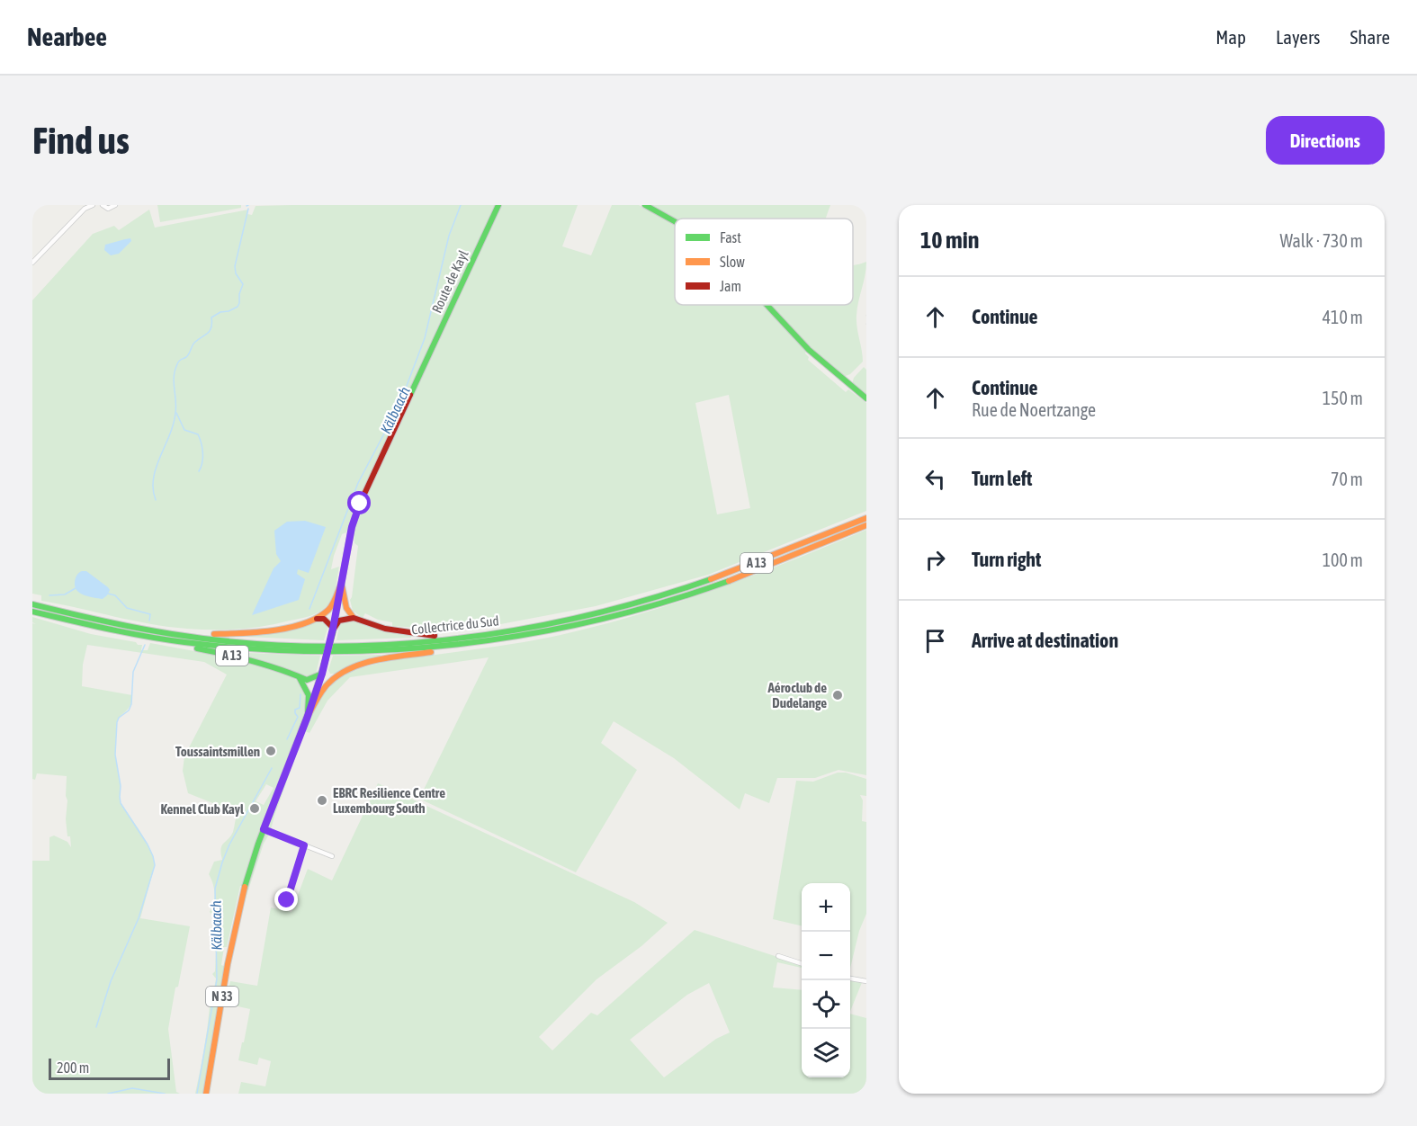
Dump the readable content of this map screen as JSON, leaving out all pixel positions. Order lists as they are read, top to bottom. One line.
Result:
{"streets":{"main road":["Route de Kayl","A 13","Collectrice du Sud","N 33"]},"crossings":[["A 13","Collectrice du Sud"],["A 13","N 33"]],"water":["Kälbaach"],"places":["Aéroclub de Dudelange","Toussaintsmillen","EBRC Resilience Centre Luxembourg South","Kennel Club Kayl"],"legend":["Fast","Slow","Jam"],"scale_bar":"200 m","page":{"header":"Nearbee","nav":["Map","Layers","Share"],"buttons":"Directions","title":"Find us","heading":["10 min","Walk · 730 m"],"list":[["Continue","410 m"],["Continue","Rue de Noertzange","150 m"],["Turn left","70 m"],["Turn right","100 m"],"Arrive at destination"],"map_buttons":["+","−"],"scale":"200 m"}}
